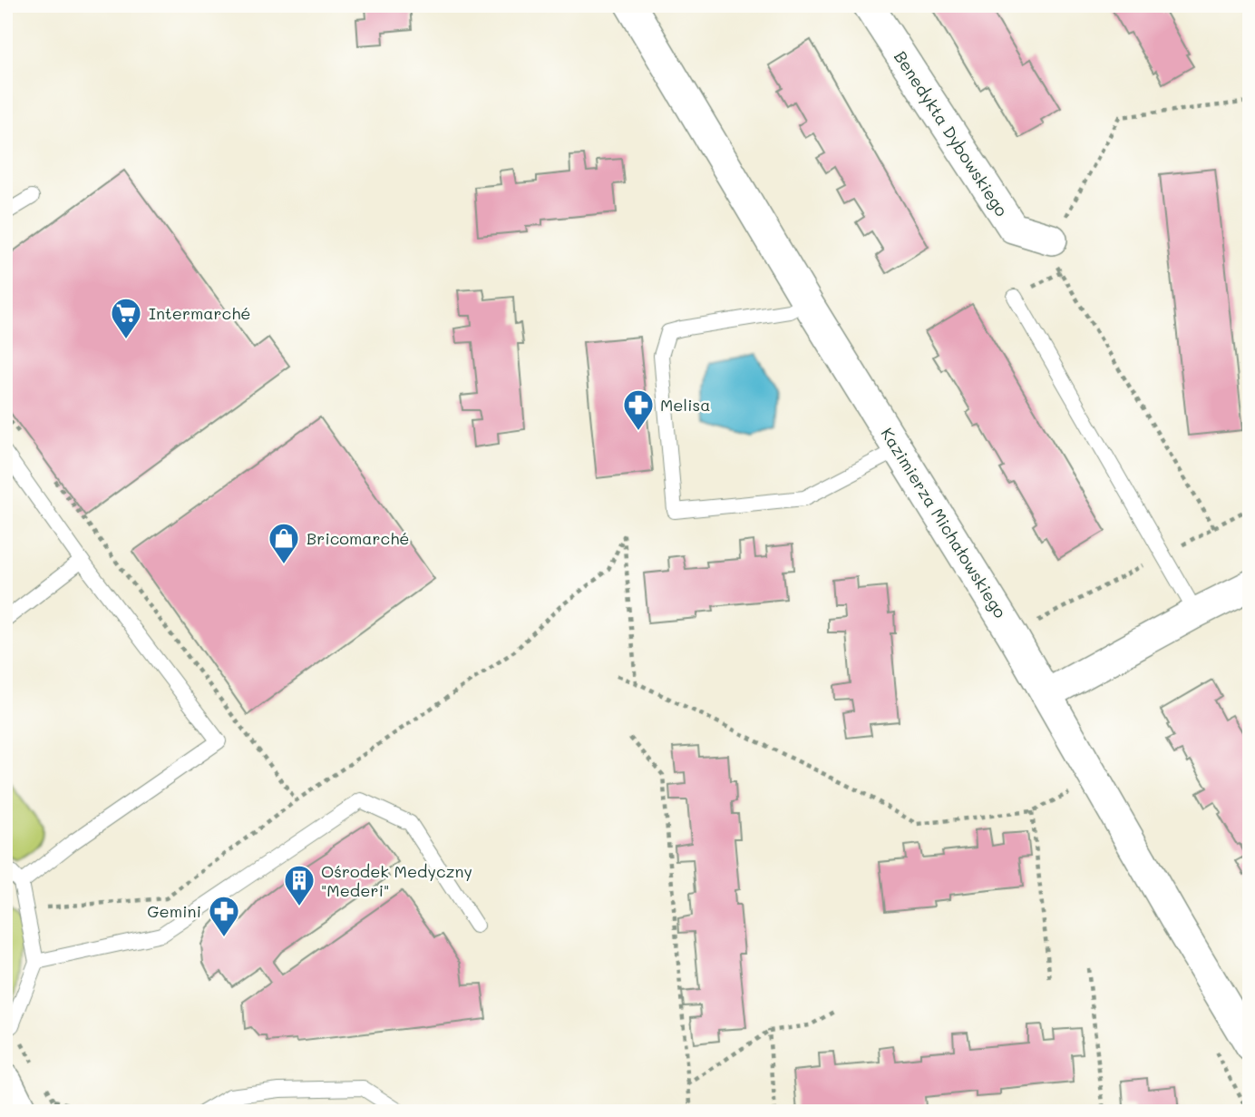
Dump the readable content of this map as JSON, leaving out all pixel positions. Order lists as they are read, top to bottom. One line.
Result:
{"streets":{"street":["Benedykta Dybowskiego","Kazimierza Michałowskiego"]},"places":{"supermarket":["Intermarché"],"pharmacy":["Melisa","Gemini"],"shop":["Bricomarché"],"building":["Ośrodek Medyczny \"Mederi\""]}}
